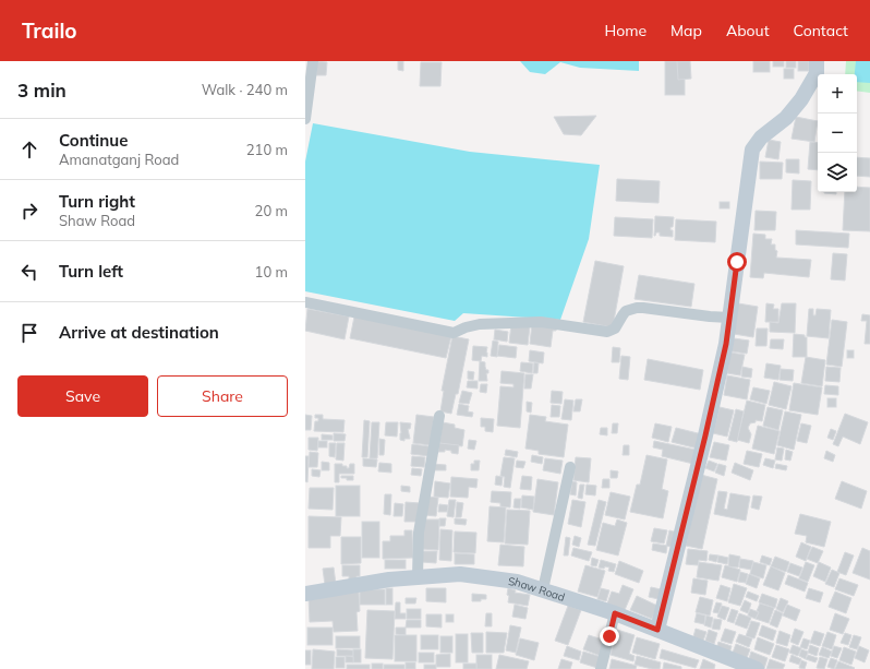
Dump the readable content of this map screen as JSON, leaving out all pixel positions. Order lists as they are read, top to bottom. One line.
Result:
{"streets":{"main road":["Shaw Road"]},"page":{"header":"Trailo","nav":["Home","Map","About","Contact"],"heading":["3 min","Walk · 240 m"],"map_buttons":["+","−"],"list":[["Continue","Amanatganj Road","210 m"],["Turn right","Shaw Road","20 m"],["Turn left","10 m"],"Arrive at destination"],"buttons":["Save","Share"]}}
